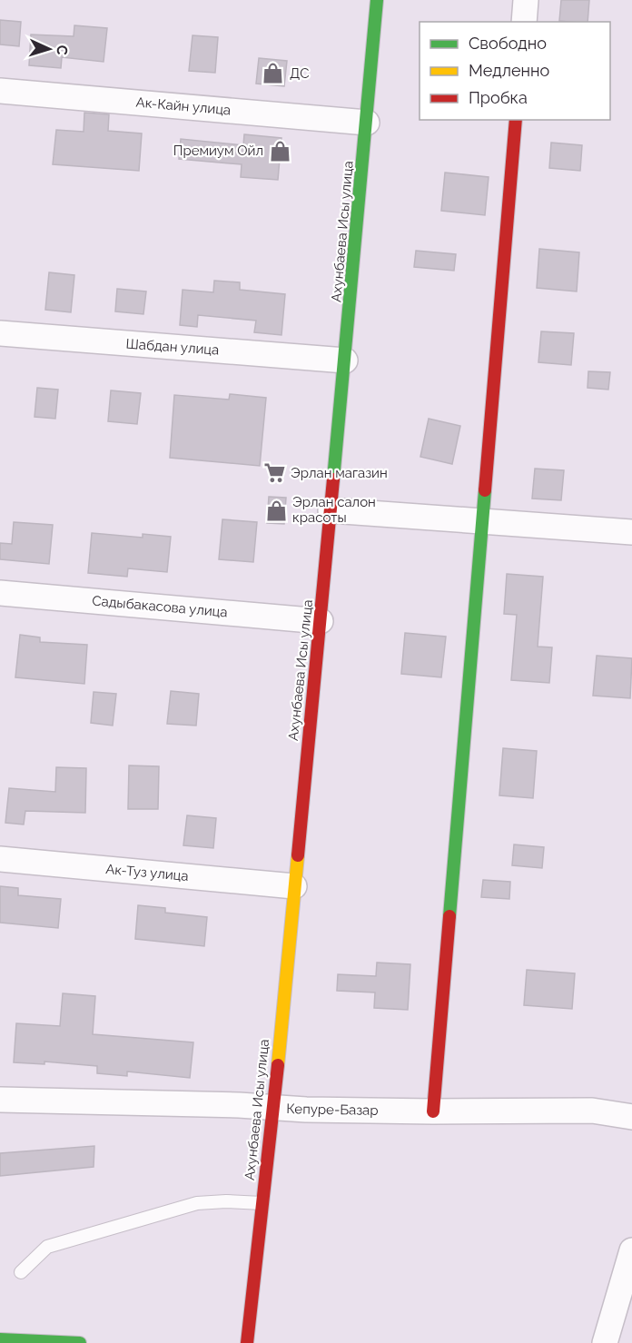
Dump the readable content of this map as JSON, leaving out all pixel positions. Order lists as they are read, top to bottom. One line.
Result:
{"streets":{"main road":["Ахунбаева Исы улица"],"street":["Ак-Кайн улица","Шабдан улица","Садыбакасова улица","Ак-Туз улица","Кепуре-Базар"]},"crossings":[["Ак-Кайн улица","Ахунбаева Исы улица"],["Ахунбаева Исы улица","Шабдан улица"],["Ахунбаева Исы улица","Садыбакасова улица"],["Ахунбаева Исы улица","Ак-Туз улица"],["Ахунбаева Исы улица","Кепуре-Базар"]],"places":{"shop":["ДС","Премиум Ойл","Эрлан салон красоты"],"supermarket":["Эрлан магазин"]},"legend":["Свободно","Медленно","Пробка"],"north":"right"}
